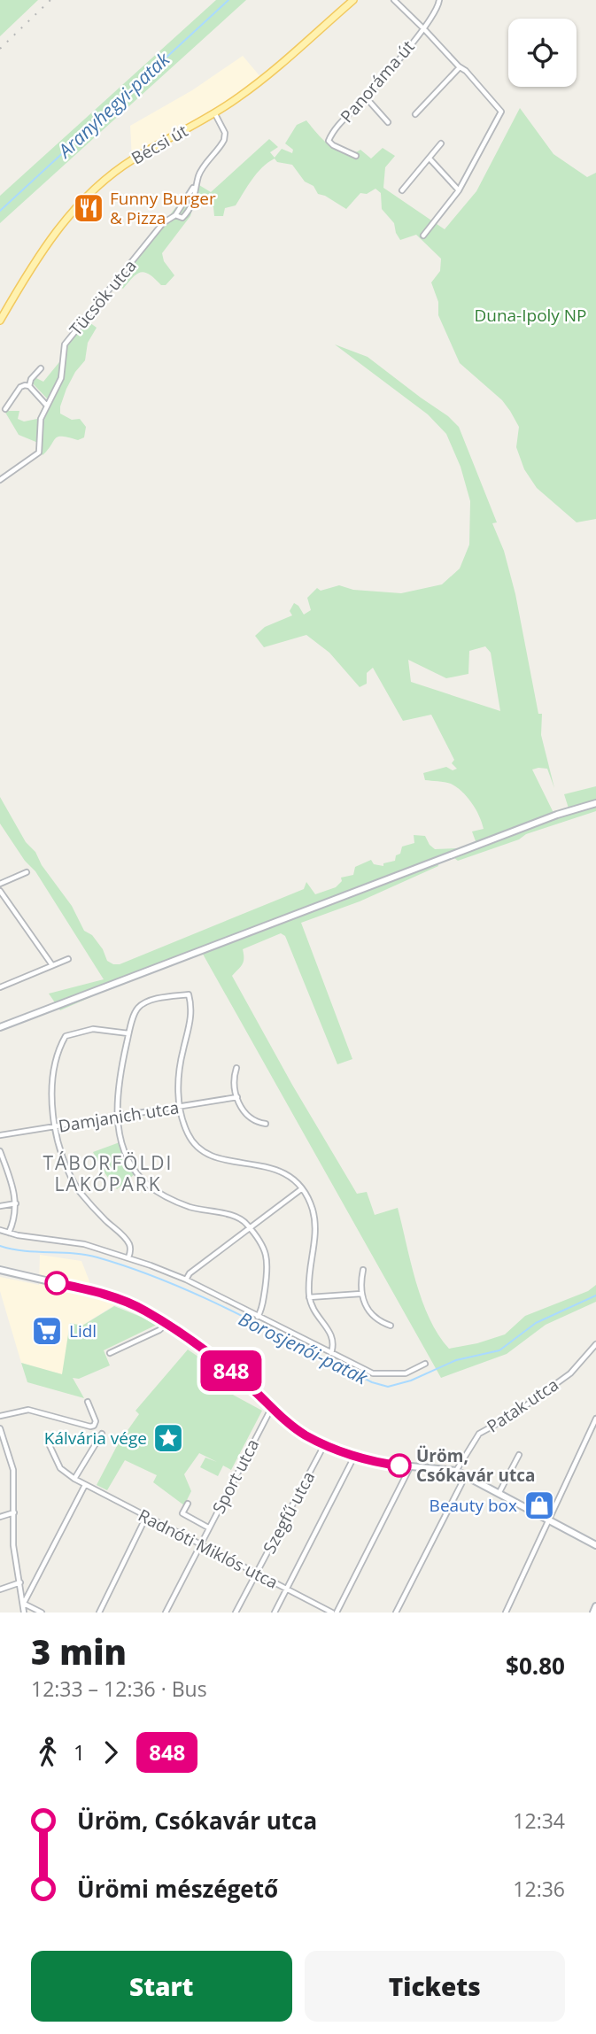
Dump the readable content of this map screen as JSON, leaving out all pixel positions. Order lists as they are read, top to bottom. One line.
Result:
{"streets":{"main road":["Bécsi út"],"street":["Panoráma út","Tücsök utca","Damjanich utca","Patak utca","Sport utca","Szegfű utca","Radnóti Miklós utca"]},"crossings":[["Bécsi út","Tücsök utca"],["Sport utca","Radnóti Miklós utca"],["Szegfű utca","Radnóti Miklós utca"]],"districts":["TÁBORFÖLDI LAKÓPARK"],"water":["Aranyhegyi-patak","Borosjenői-patak"],"parks":["Duna-Ipoly NP"],"places":{"restaurant":["Funny Burger & Pizza"],"supermarket":["Lidl"],"place":["Kálvária vége"],"other":["Üröm, Csókavár utca"],"shop":["Beauty box"]},"lines":["bus line 848"],"page":{"on_map":"848","heading":["3 min","12:33 – 12:36 · Bus","$0.80"],"legs":["1","848"],"list":[{"name":"Üröm, Csókavár utca","value":"12:34"},{"name":"Ürömi mészégető","value":"12:36"}],"buttons":["Start","Tickets"]}}
